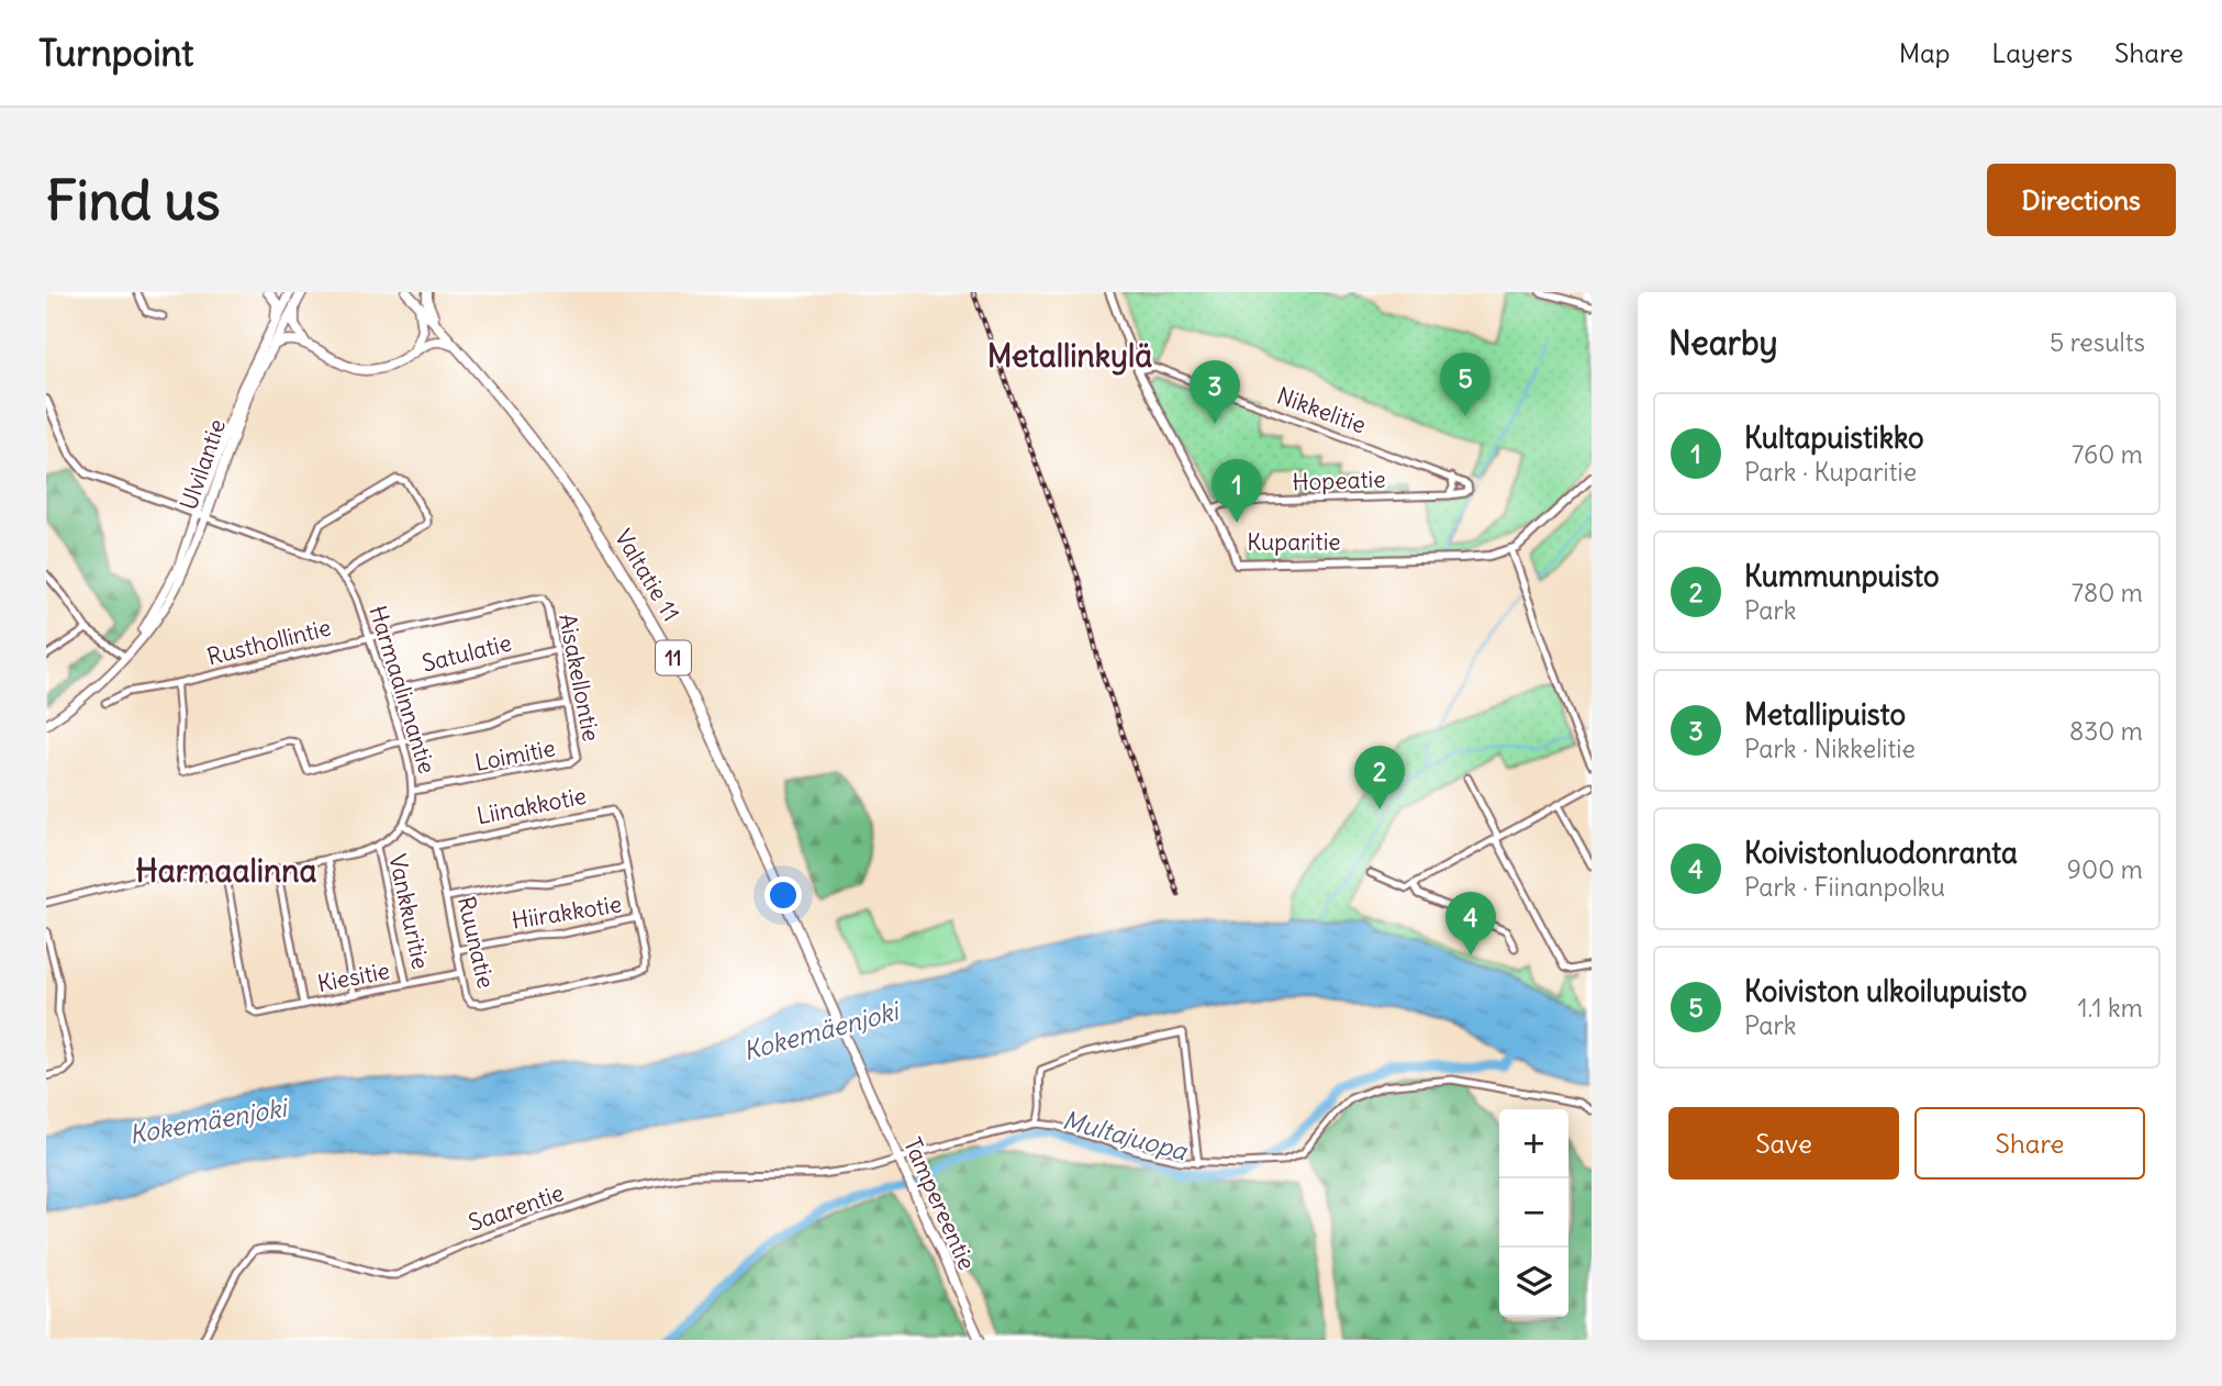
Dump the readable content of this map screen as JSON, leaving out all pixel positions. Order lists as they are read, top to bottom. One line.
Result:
{"streets":{"main road":["Ulvilantie","Valtatie 11","11","Tampereentie"],"street":["Nikkelitie","Hopeatie","Kuparitie","Rusthollintie","Satulatie","Aisakellontie","Harmaalinnantie","Loimitie","Liinakkotie","Vankkuritie","Hiirakkotie","Ruunatie","Kiesitie","Saarentie"]},"crossings":[["Nikkelitie","Kuparitie"],["Hopeatie","Kuparitie"],["Valtatie 11","Tampereentie"],["Rusthollintie","Aisakellontie"],["Rusthollintie","Harmaalinnantie"],["Satulatie","Aisakellontie"],["Satulatie","Harmaalinnantie"],["Aisakellontie","Harmaalinnantie"],["Aisakellontie","Loimitie"],["Harmaalinnantie","Loimitie"],["Liinakkotie","Hiirakkotie"],["Liinakkotie","Ruunatie"],["Vankkuritie","Kiesitie"],["Hiirakkotie","Ruunatie"],["Ruunatie","Kiesitie"],["Tampereentie","Saarentie"]],"districts":["Metallinkylä","Harmaalinna"],"water":["Kokemäenjoki","Multajuopa"],"page":{"header":"Turnpoint","nav":["Map","Layers","Share"],"buttons":["Directions",["Save","Share"]],"title":"Find us","heading":["Nearby","5 results"],"pins":["5","3","1","2","4"],"list":[{"mark":"1","name":"Kultapuistikko","note":"Park · Kuparitie","value":"760 m"},{"mark":"2","name":"Kummunpuisto","note":"Park","value":"780 m"},{"mark":"3","name":"Metallipuisto","note":"Park · Nikkelitie","value":"830 m"},{"mark":"4","name":"Koivistonluodonranta","note":"Park · Fiinanpolku","value":"900 m"},{"mark":"5","name":"Koiviston ulkoilupuisto","note":"Park","value":"1.1 km"}],"map_buttons":["+","−"]}}
